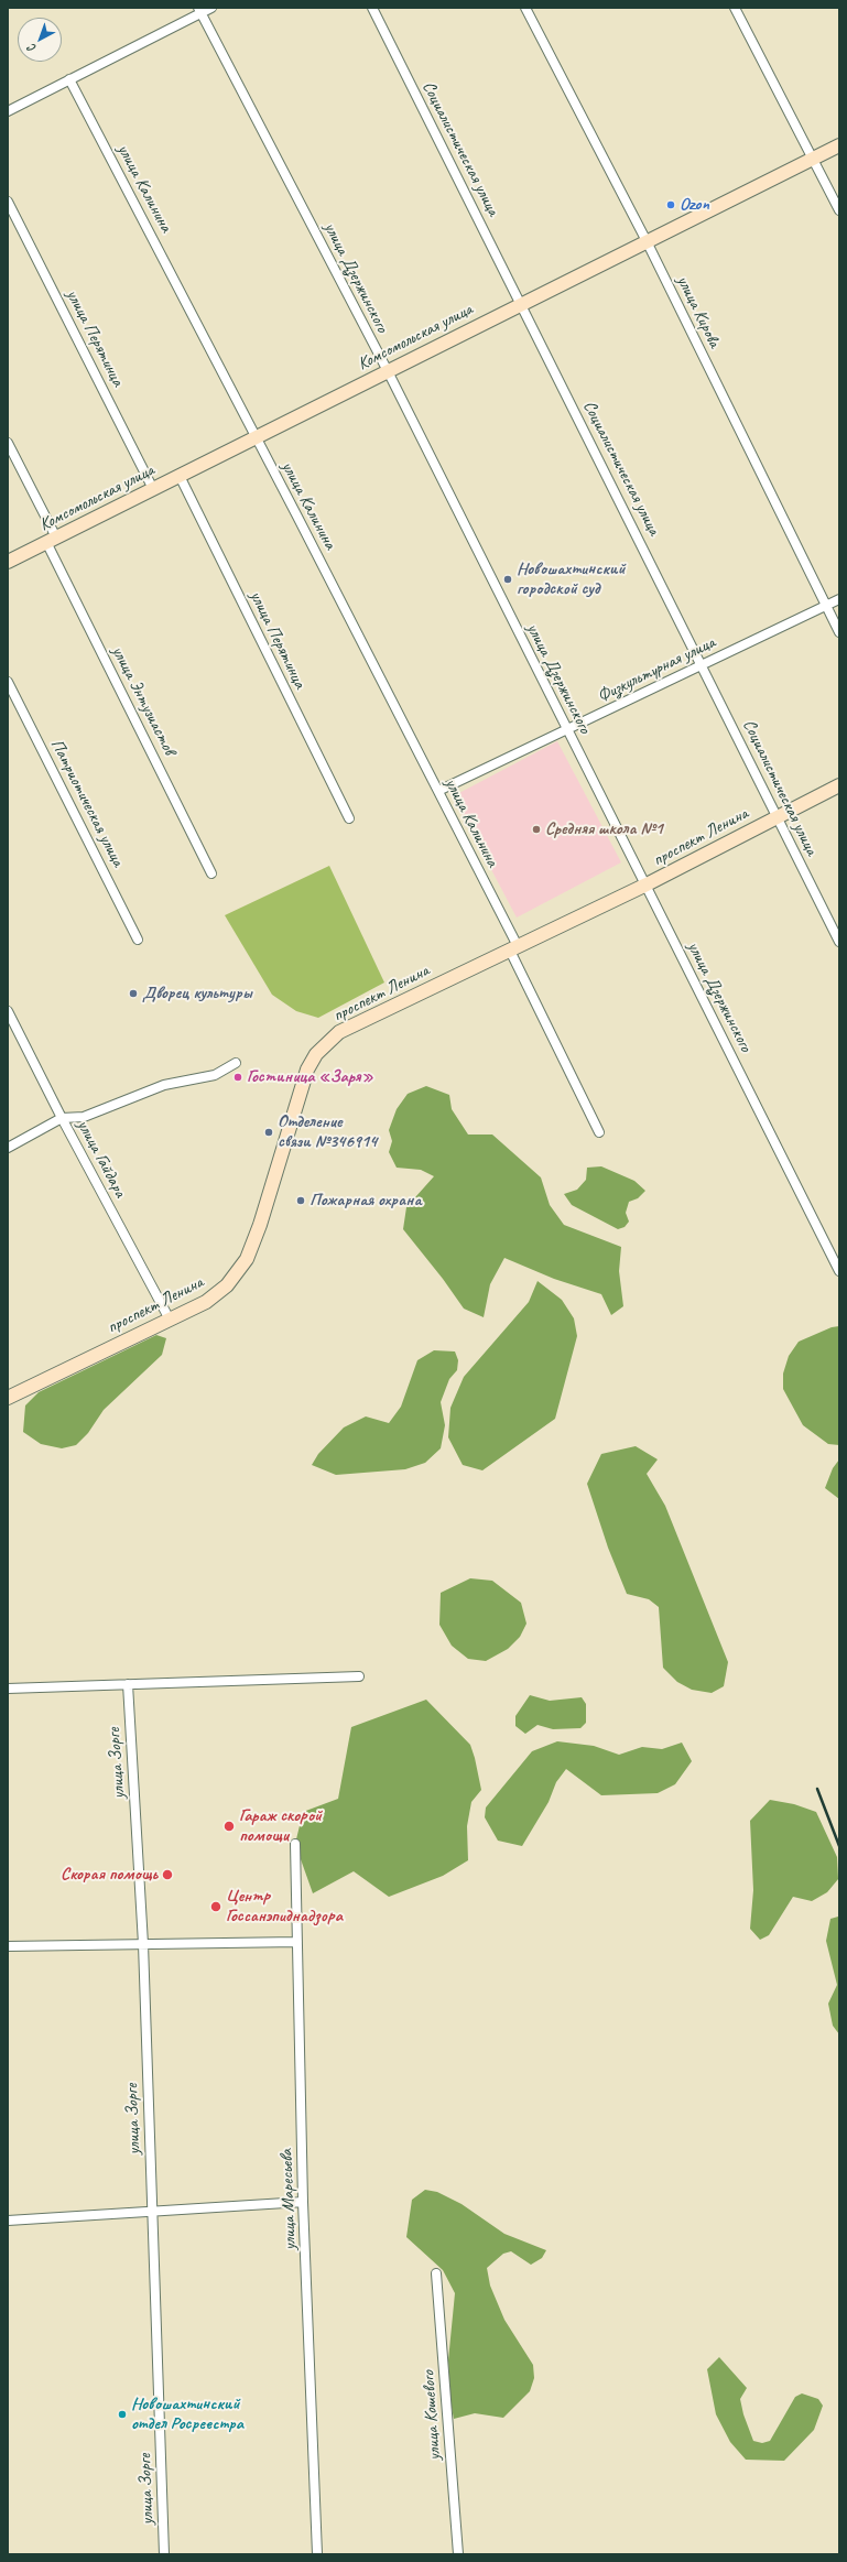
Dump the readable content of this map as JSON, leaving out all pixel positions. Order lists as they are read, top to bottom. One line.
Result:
{"streets":{"main road":["Комсомольская улица","проспект Ленина"],"street":["Социалистическая улица","улица Калинина","улица Дзержинского","улица Кирова","улица Перятинца","Физкультурная улица","улица Энтузиастов","Патриотическая улица","улица Гайдара","улица Зорге","улица Маресьева","улица Кошевого"]},"crossings":[["Социалистическая улица","Комсомольская улица"],["Социалистическая улица","Физкультурная улица"],["Социалистическая улица","проспект Ленина"],["улица Калинина","Комсомольская улица"],["улица Калинина","Физкультурная улица"],["улица Калинина","проспект Ленина"],["улица Дзержинского","Комсомольская улица"],["улица Дзержинского","Физкультурная улица"],["улица Дзержинского","проспект Ленина"],["улица Кирова","Комсомольская улица"],["улица Кирова","Физкультурная улица"],["Комсомольская улица","улица Перятинца"],["Комсомольская улица","улица Энтузиастов"],["проспект Ленина","улица Гайдара"]],"places":["Ozon","Новошахтинский городской суд","Средняя школа №1","Дворец культуры","Гостиница «Заря»","Отделение связи №346914","Пожарная охрана","Гараж скорой помощи","Скорая помощь","Центр Госсанэпиднадзора","Новошахтинский отдел Росреестра"],"north":"bottom left"}
